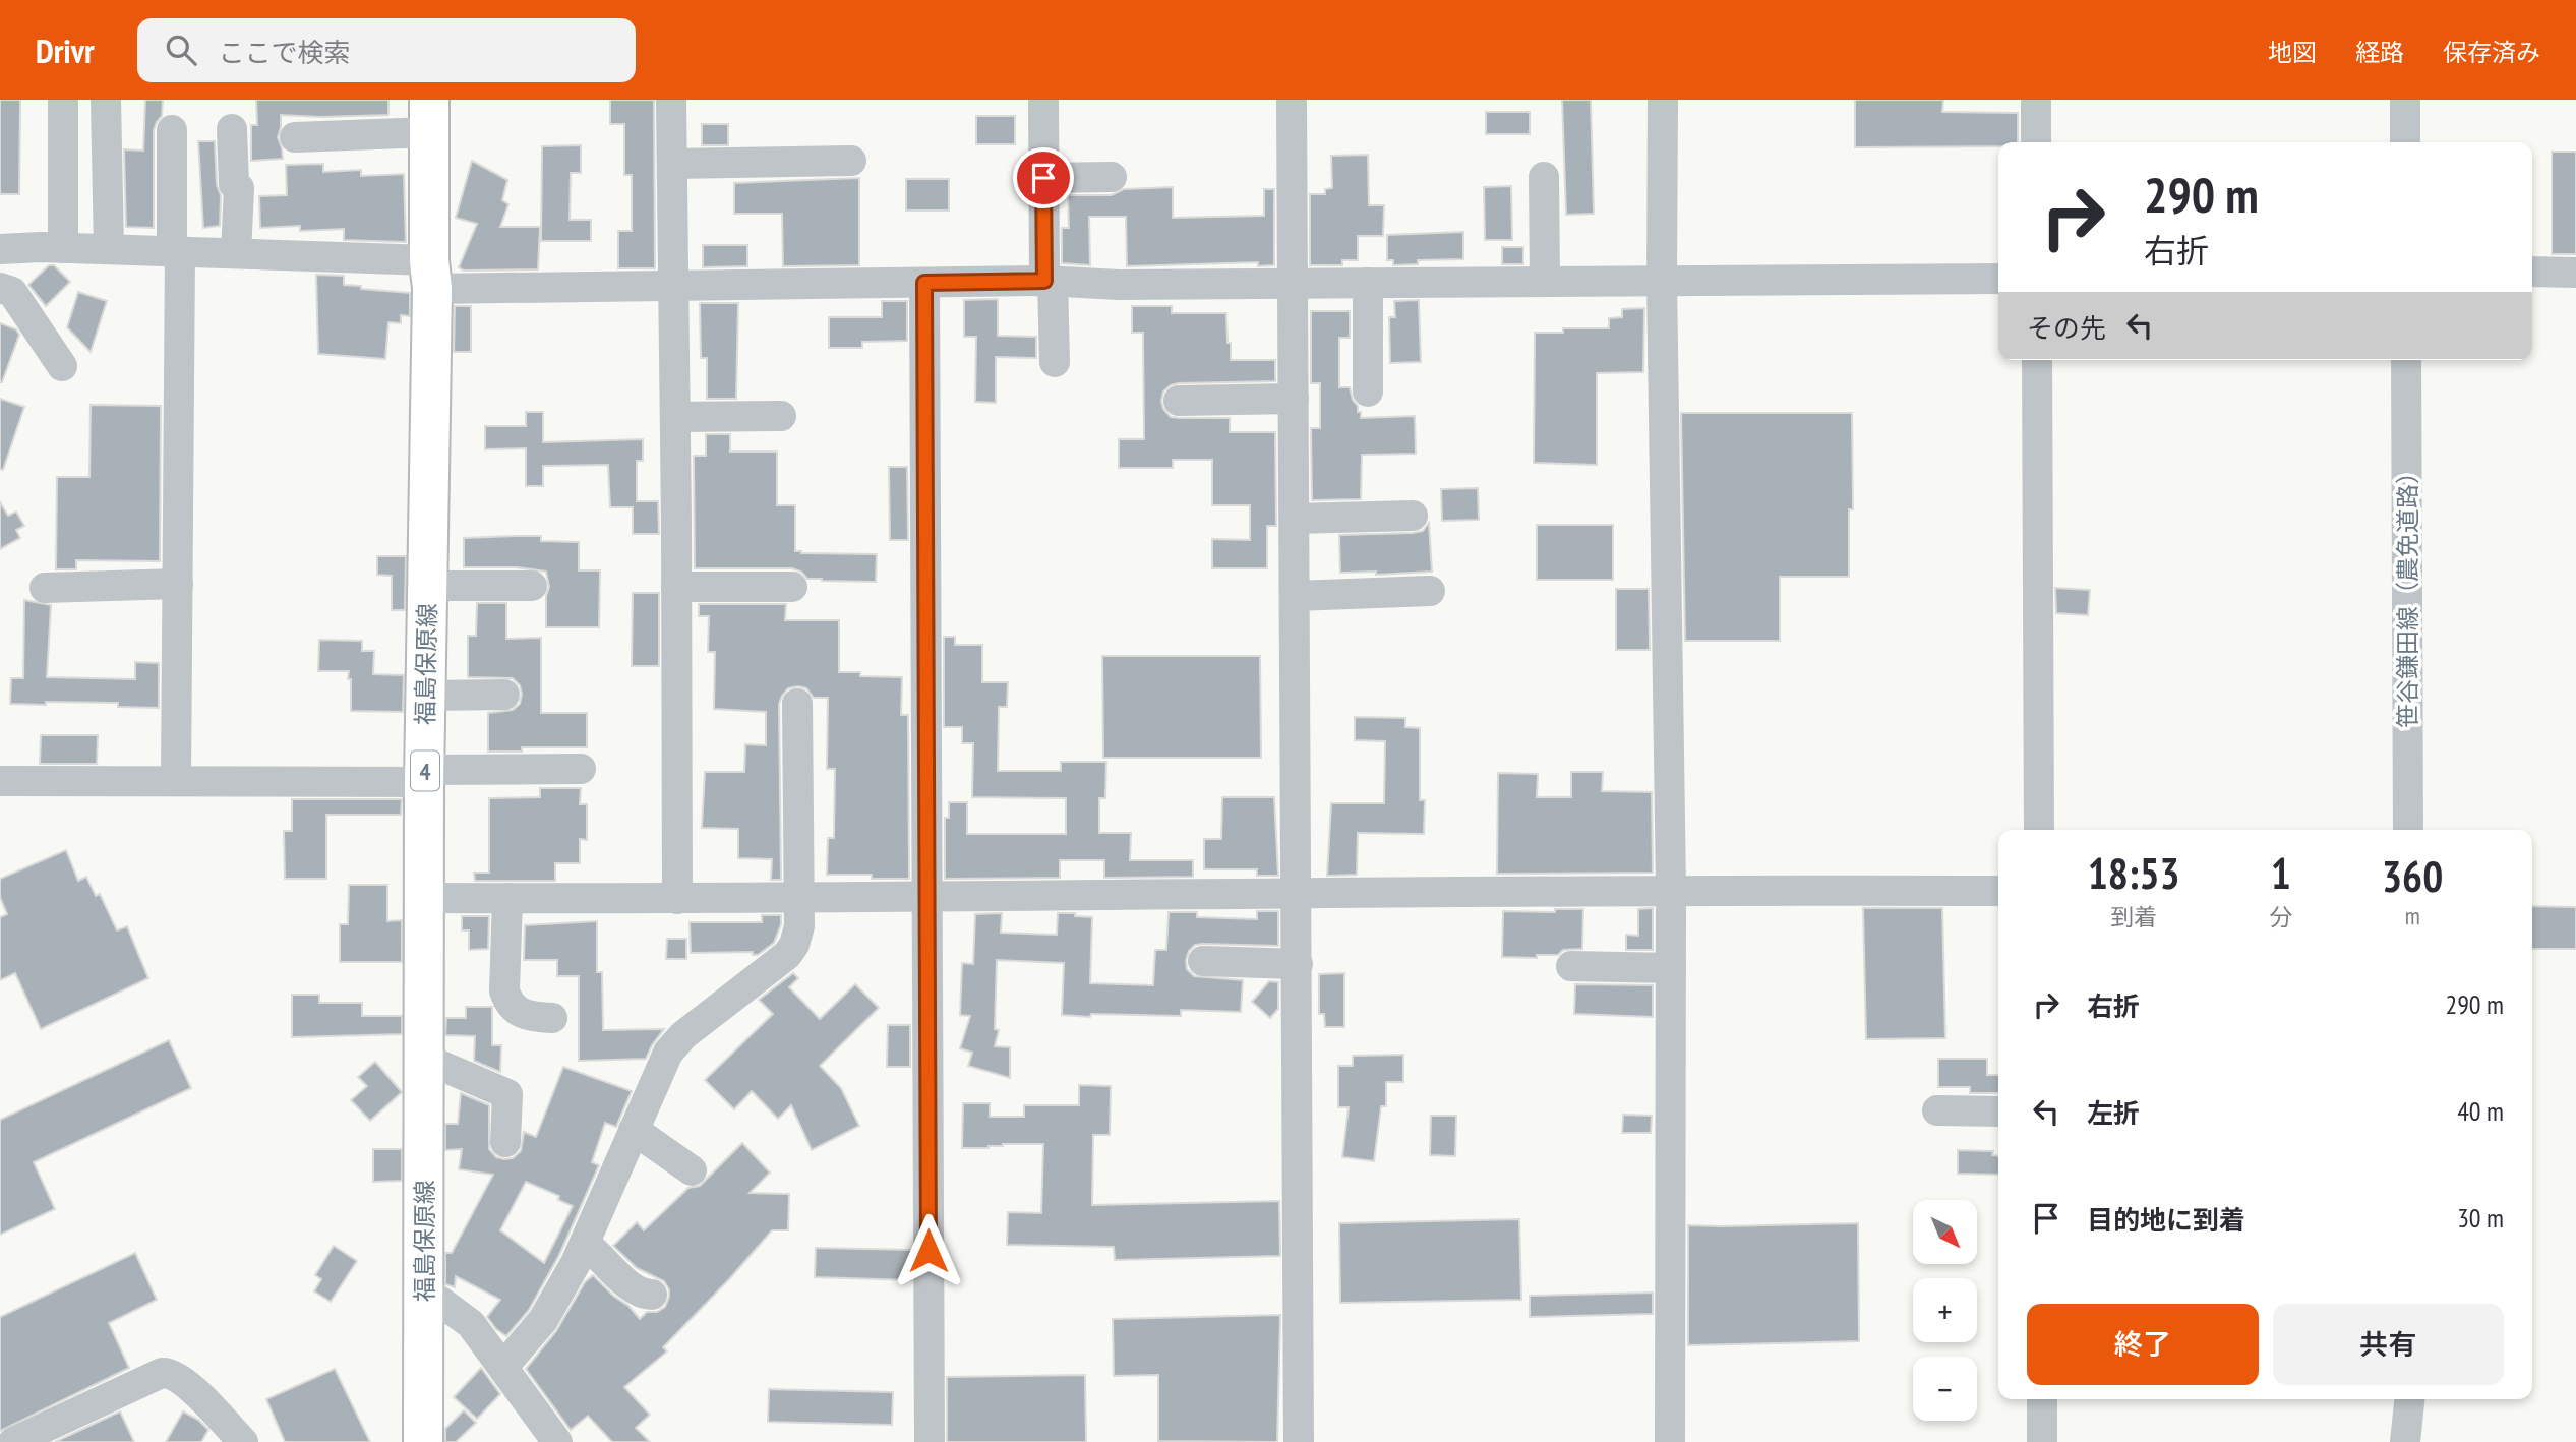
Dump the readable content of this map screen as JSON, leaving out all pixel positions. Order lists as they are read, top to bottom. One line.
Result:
{"streets":{"main road":["福島保原線","4"],"street":["笹谷鎌田線（農免道路）"]},"north":"bottom right","page":{"header":"Drivr","search":"ここで検索","nav":["地図","経路","保存済み"],"turn":["290 m","右折"],"then":"その先","eta":["18:53","到着","1","分","360","m"],"list":[{"name":"右折","value":"290 m"},{"name":"左折","value":"40 m"},{"name":"目的地に到着","value":"30 m"}],"map_buttons":["+","−"],"buttons":["終了","共有"]}}
